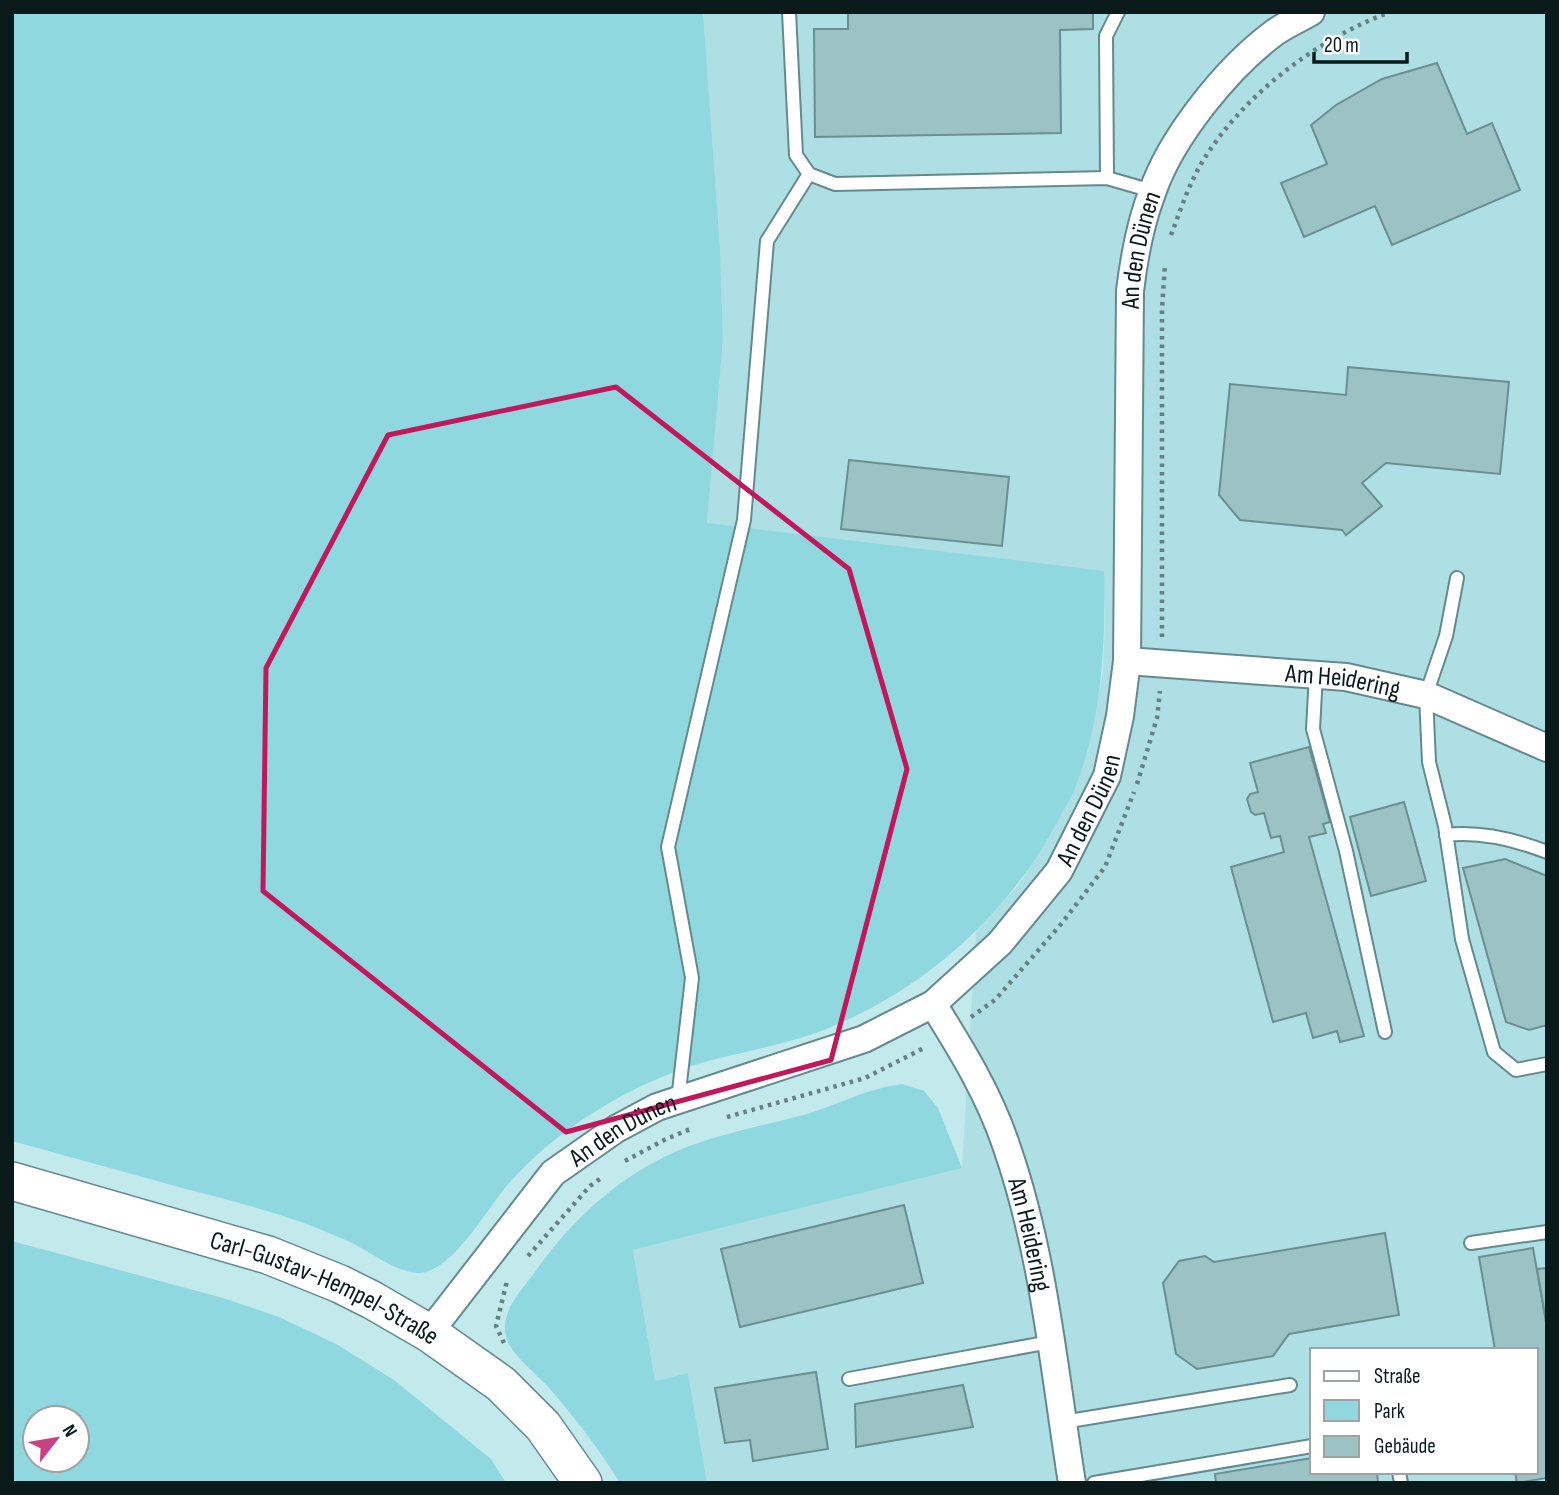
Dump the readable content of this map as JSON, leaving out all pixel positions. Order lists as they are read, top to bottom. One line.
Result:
{"streets":{"street":["An den Dünen","Am Heidering","Carl-Gustav-Hempel-Straße"]},"crossings":[["An den Dünen","Am Heidering"],["An den Dünen","Carl-Gustav-Hempel-Straße"]],"legend":["Straße","Park","Gebäude"],"scale_bar":"20 m","north":"top right"}
